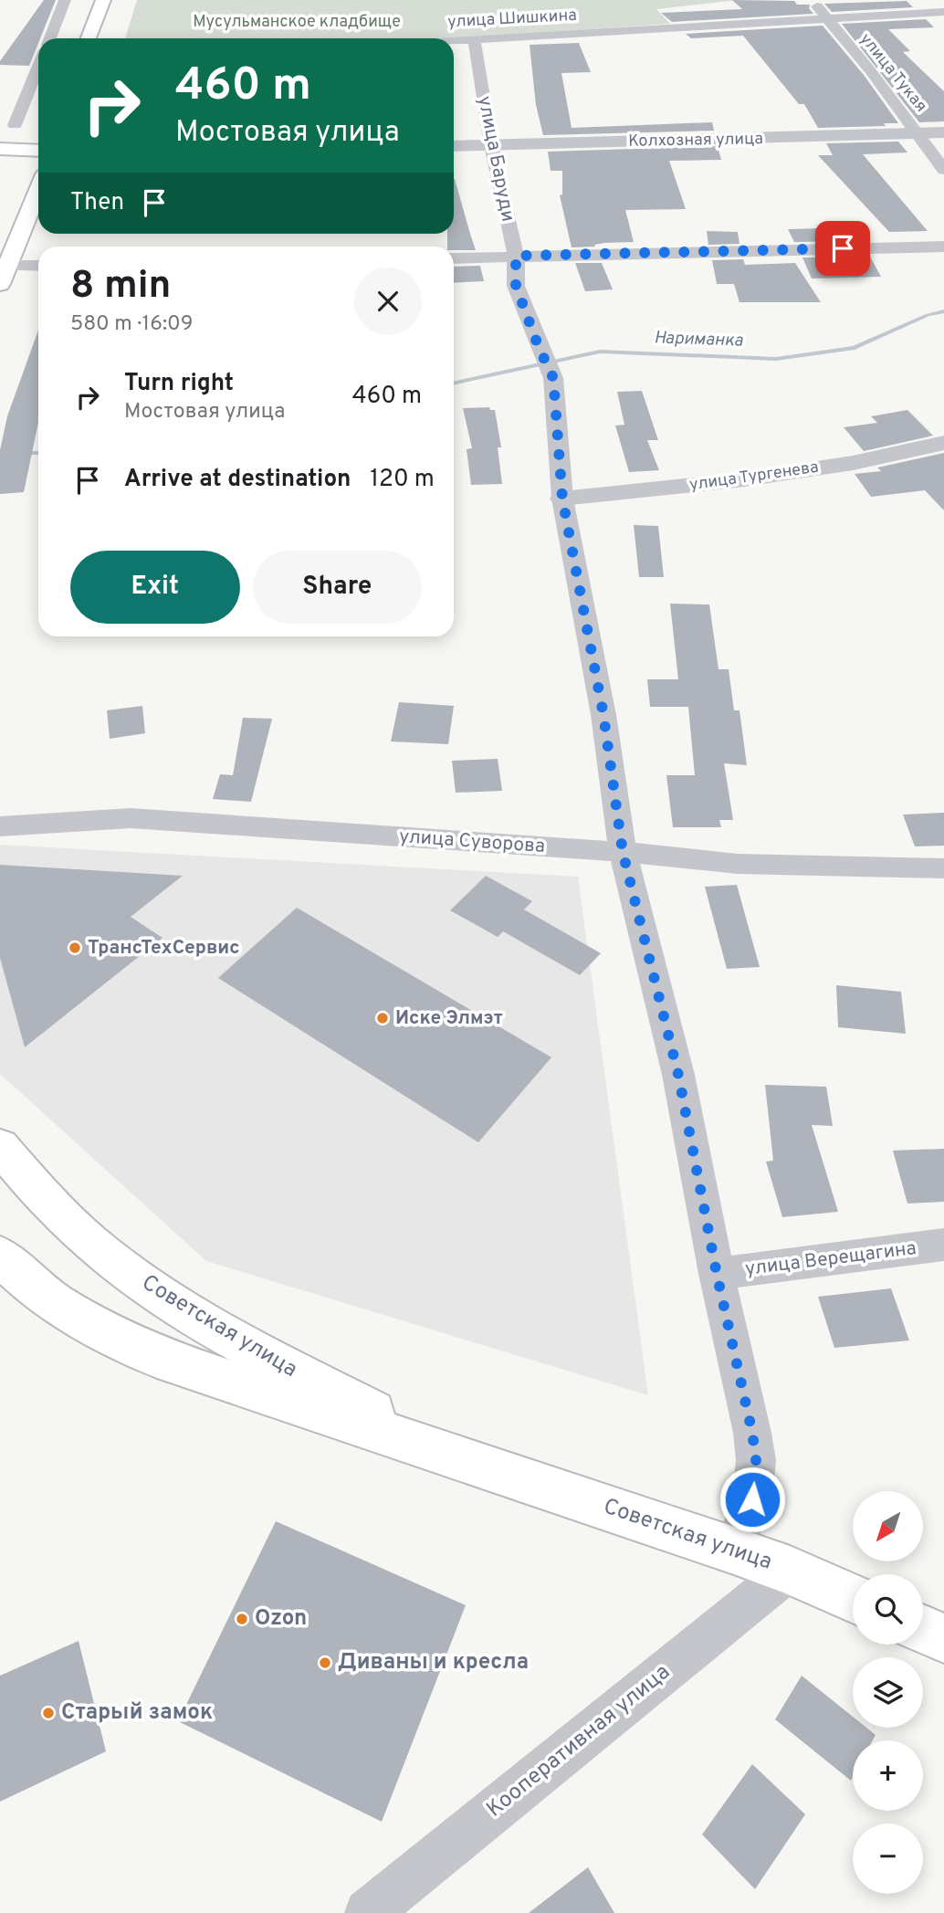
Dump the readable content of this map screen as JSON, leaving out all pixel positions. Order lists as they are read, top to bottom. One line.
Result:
{"streets":{"main road":["Советская улица"],"street":["улица Шишкина","улица Тукая","Колхозная улица","улица Баруди","улица Тургенева","улица Суворова","улица Верещагина","Кооперативная улица"]},"crossings":[["улица Шишкина","улица Тукая"],["улица Шишкина","улица Баруди"],["улица Тукая","Колхозная улица"],["Колхозная улица","улица Баруди"],["улица Баруди","улица Тургенева"],["улица Баруди","улица Суворова"],["улица Баруди","улица Верещагина"],["улица Баруди","Советская улица"],["Советская улица","Кооперативная улица"]],"water":["Нариманка"],"parks":["Мусульманское кладбище"],"places":["ТрансТехСервис","Иске Элмэт","Ozon","Диваны и кресла","Старый замок"],"north":"bottom left","page":{"turn":["460 m","Мостовая улица"],"then":"Then","heading":["8 min","580 m · 16:09"],"list":[{"name":"Turn right","note":"Мостовая улица","value":"460 m"},{"name":"Arrive at destination","value":"120 m"}],"buttons":["Exit","Share"],"map_buttons":["+","−"]}}
